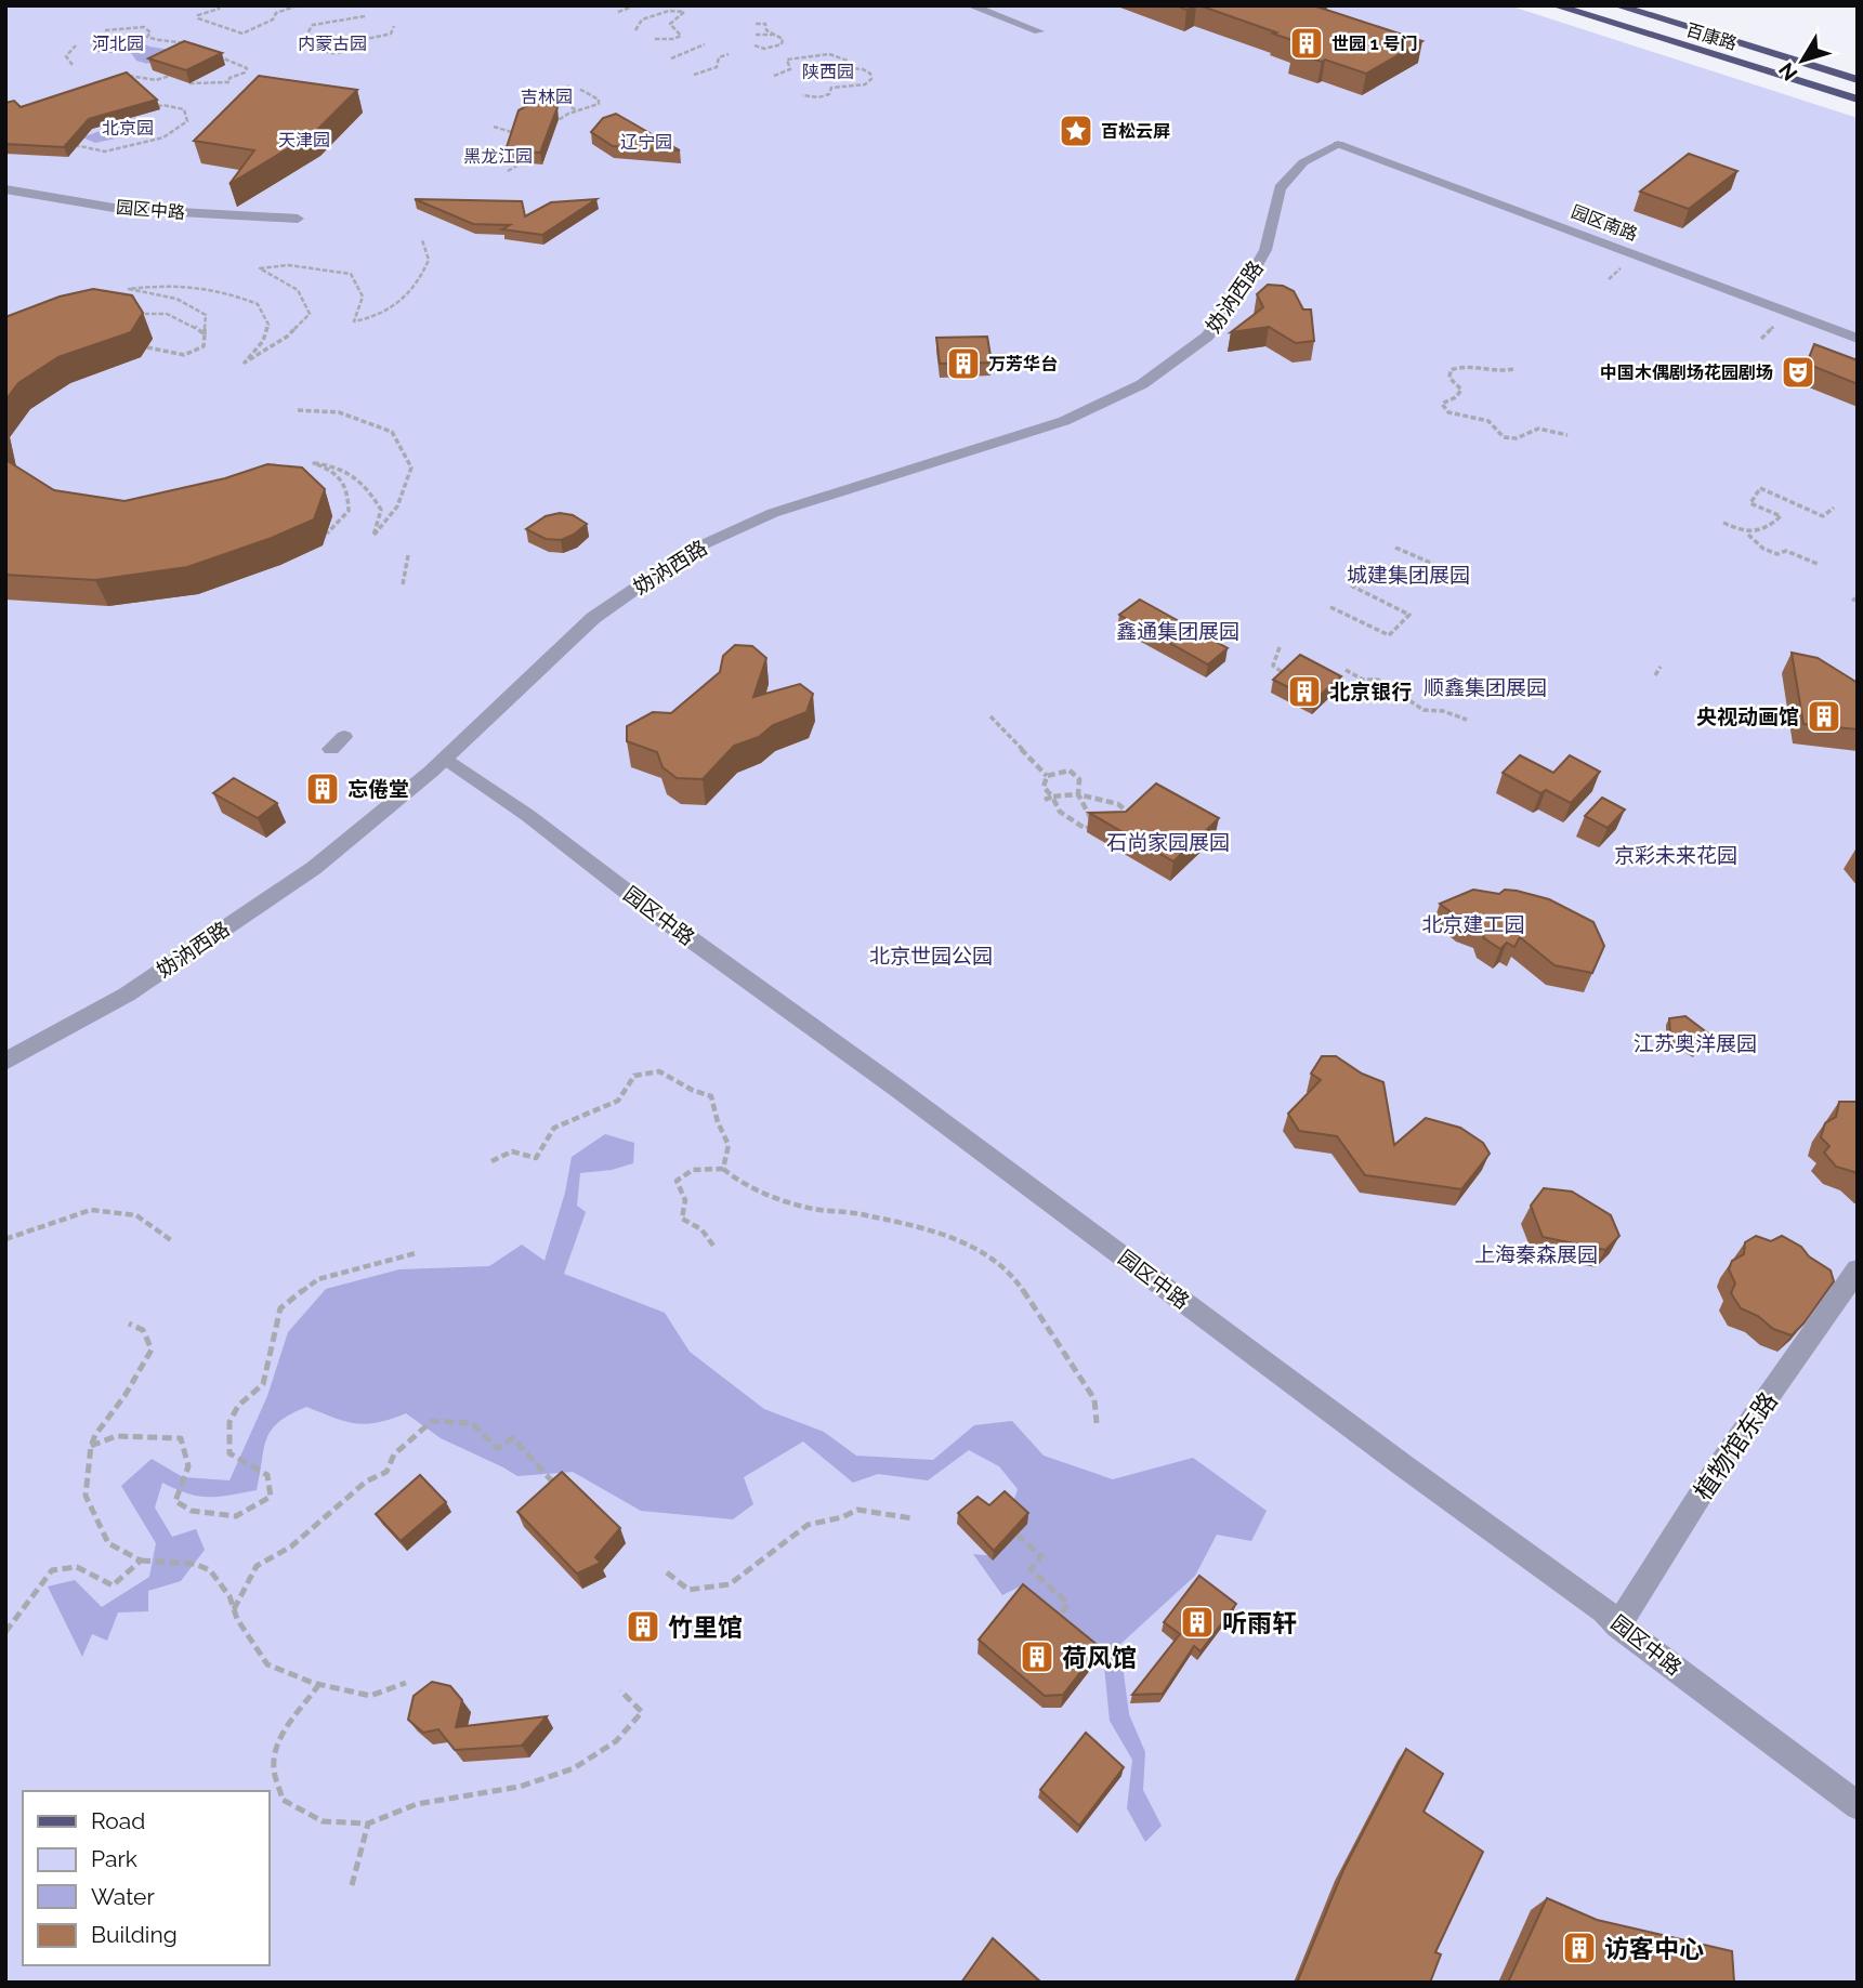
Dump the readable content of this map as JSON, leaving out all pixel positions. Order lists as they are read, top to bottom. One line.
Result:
{"streets":{"main road":["百康路"],"street":["园区中路","园区南路","妫汭西路","植物馆东路"]},"crossings":[["园区中路","妫汭西路"],["园区中路","植物馆东路"],["园区南路","妫汭西路"]],"parks":["河北园","内蒙古园","陕西园","吉林园","北京园","天津园","辽宁园","黑龙江园","城建集团展园","鑫通集团展园","顺鑫集团展园","石尚家园展园","京彩未来花园","北京建工园","北京世园公园","江苏奥洋展园","上海秦森展园"],"places":{"building":["世园 1 号门","万芳华台","北京银行","央视动画馆","忘倦堂","听雨轩","竹里馆","荷风馆","访客中心"],"place":["百松云屏"],"theatre":["中国木偶剧场花园剧场"]},"legend":["Road","Park","Water","Building"],"north":"bottom left"}
